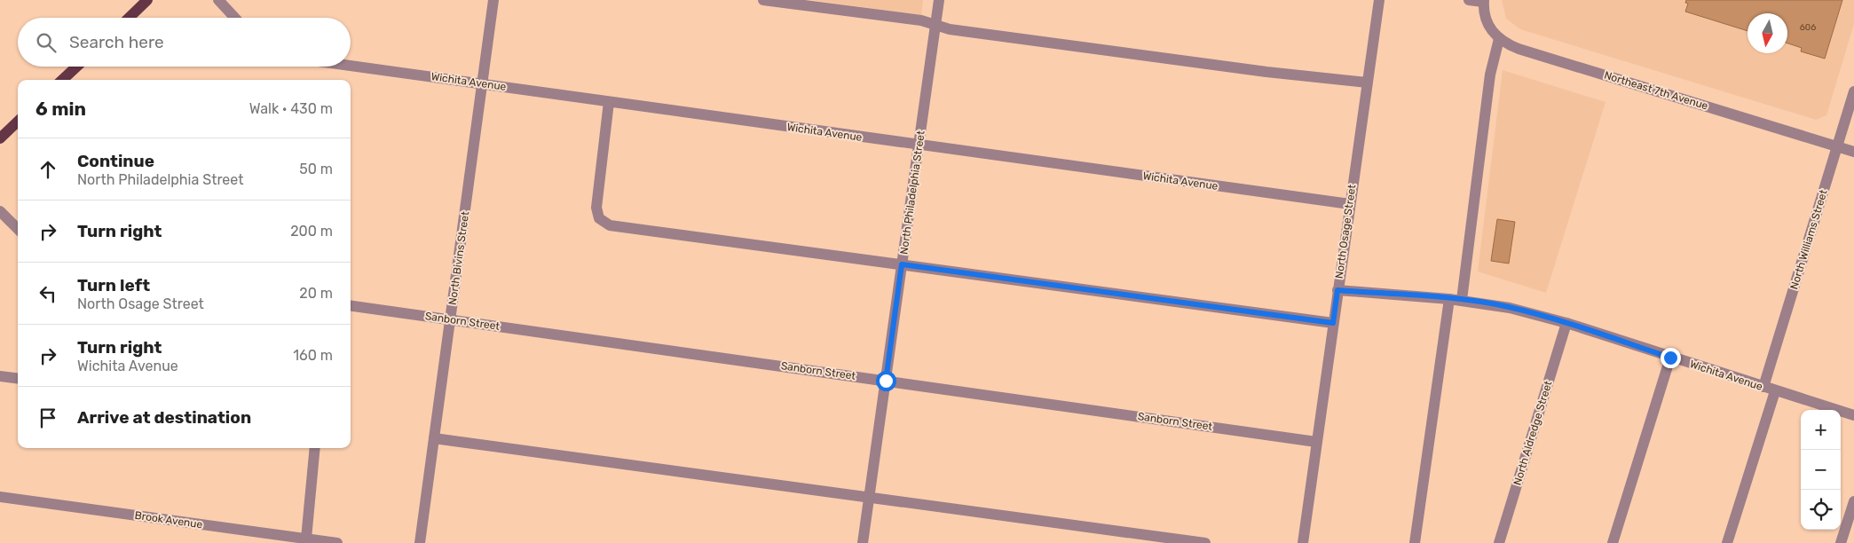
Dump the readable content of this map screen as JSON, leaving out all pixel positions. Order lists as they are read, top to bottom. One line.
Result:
{"streets":{"street":["Wichita Avenue","Northeast 7th Avenue","North Philadelphia Street","North Osage Street","North Williams Street","North Bivins Street","Sanborn Street","North Aldredge Street","Brook Avenue"]},"crossings":[["Wichita Avenue","North Philadelphia Street"],["Wichita Avenue","North Osage Street"],["Wichita Avenue","North Williams Street"],["Wichita Avenue","North Bivins Street"],["Wichita Avenue","North Aldredge Street"],["Northeast 7th Avenue","North Williams Street"],["North Philadelphia Street","Sanborn Street"],["North Osage Street","Sanborn Street"],["North Bivins Street","Sanborn Street"]],"house_numbers":["606"],"north":"bottom","page":{"search":"Search here","heading":["6 min","Walk · 430 m"],"list":[["Continue","North Philadelphia Street","50 m"],["Turn right","200 m"],["Turn left","North Osage Street","20 m"],["Turn right","Wichita Avenue","160 m"],"Arrive at destination"],"map_buttons":["+","−"]}}
